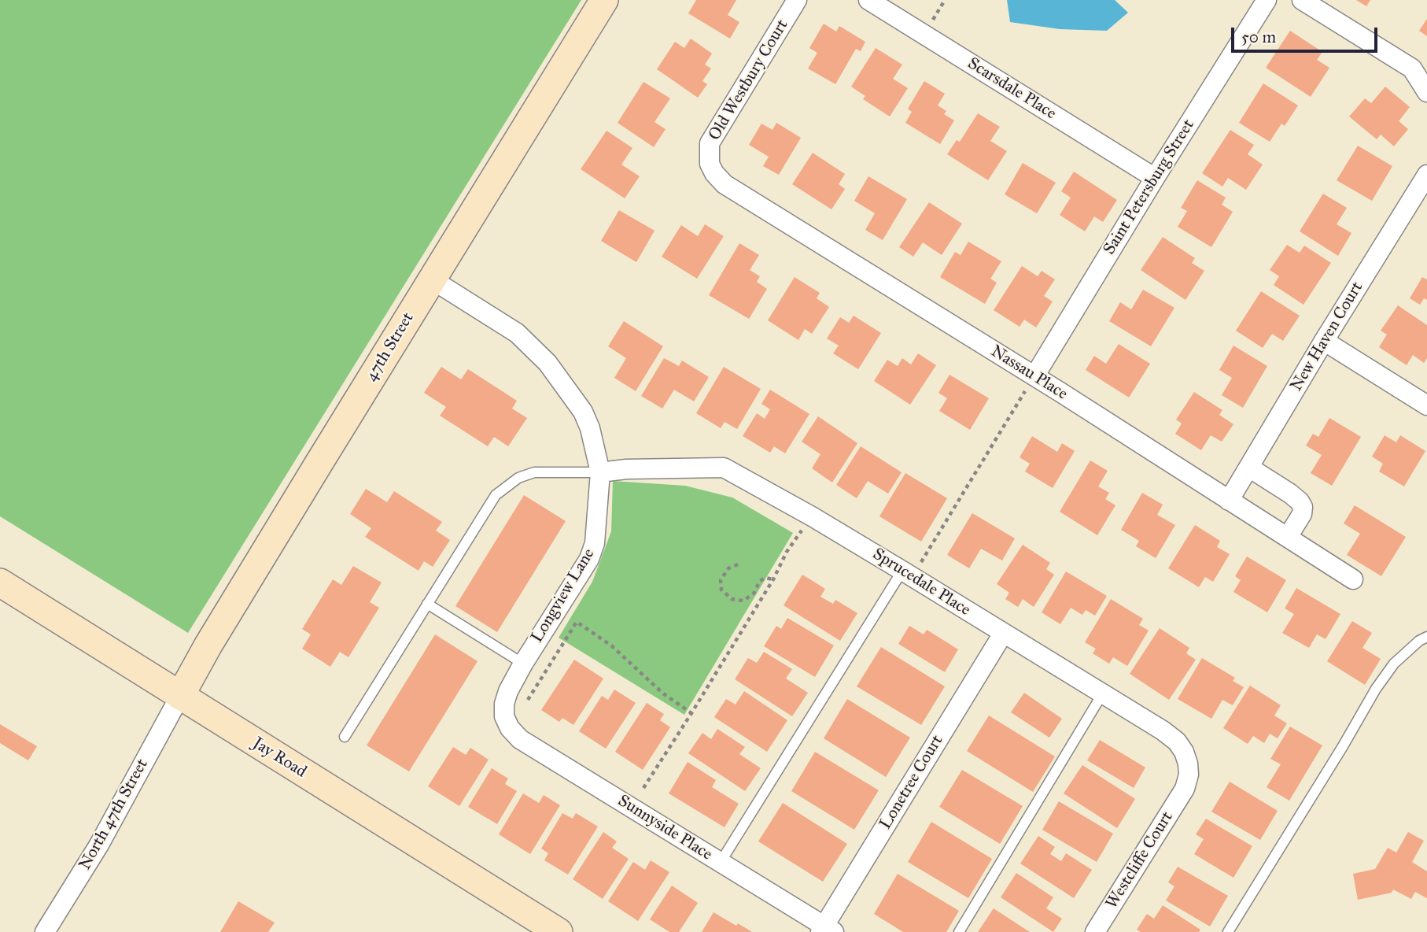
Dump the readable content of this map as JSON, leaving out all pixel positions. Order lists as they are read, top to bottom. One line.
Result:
{"streets":{"street":["Old Westbury Court","Scarsdale Place","Saint Petersburg Street","New Haven Court","47th Street","Nassau Place","Sprucedale Place","Longview Lane","Jay Road","Lonetree Court","North 47th Street","Sunnyside Place","Westcliffe Court"]},"crossings":[["Old Westbury Court","Nassau Place"],["Scarsdale Place","Saint Petersburg Street"],["Saint Petersburg Street","Nassau Place"],["New Haven Court","Nassau Place"],["47th Street","Longview Lane"],["47th Street","Jay Road"],["47th Street","North 47th Street"],["Sprucedale Place","Longview Lane"],["Sprucedale Place","Lonetree Court"],["Sprucedale Place","Westcliffe Court"],["Longview Lane","Sunnyside Place"],["Jay Road","North 47th Street"],["Lonetree Court","Sunnyside Place"]],"scale_bar":"50 m"}
